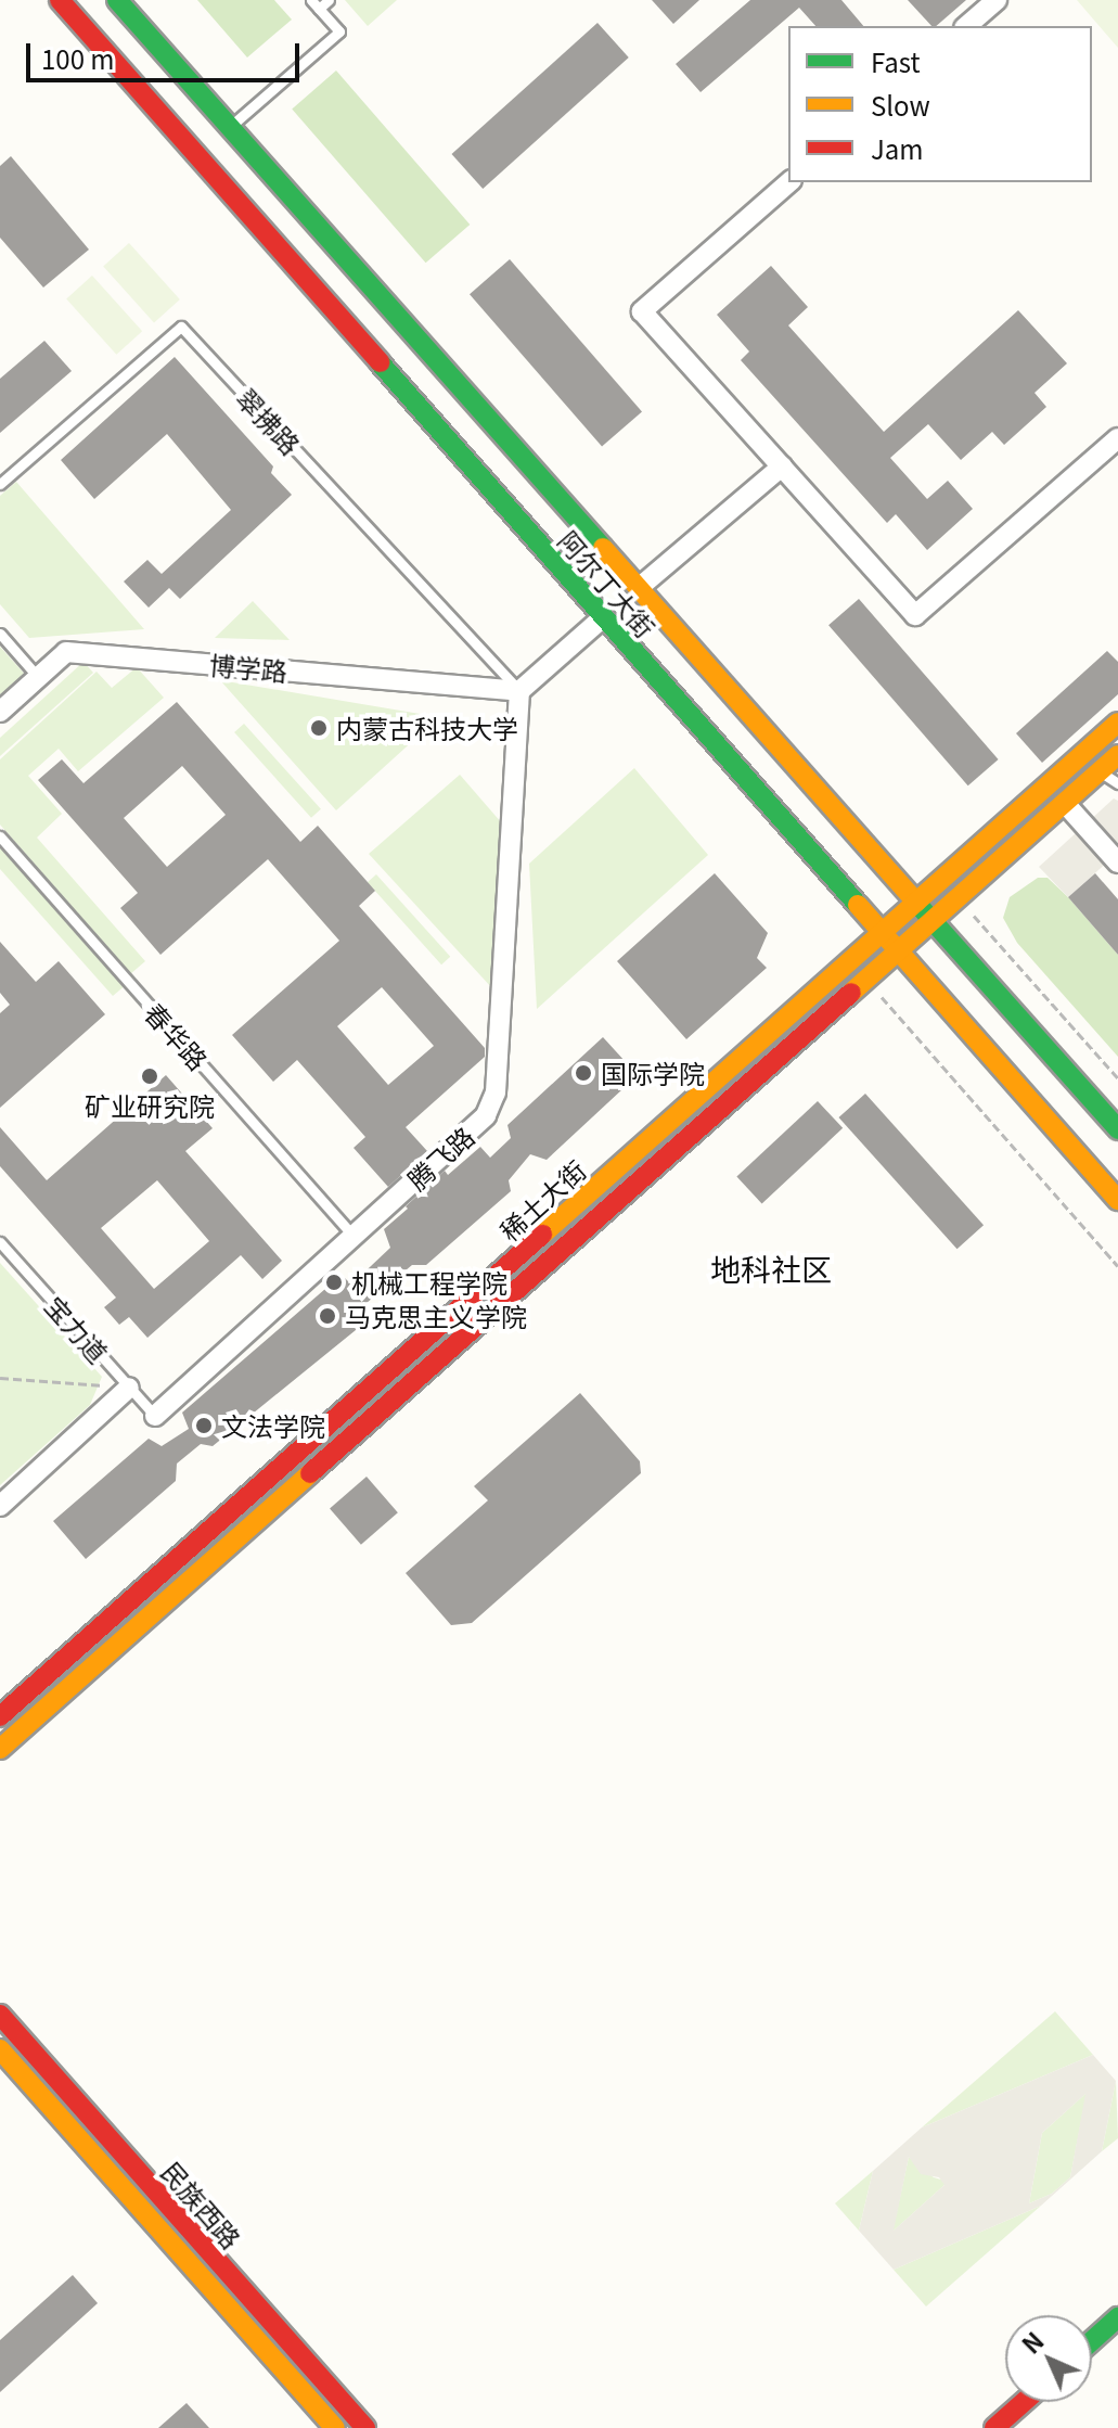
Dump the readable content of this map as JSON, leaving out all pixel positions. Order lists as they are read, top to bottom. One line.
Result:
{"streets":{"main road":["阿尔丁大街","稀土大街","民族西路"],"street":["博学路","腾飞路"],"lane":["翠拂路","春华路","宝力道"]},"crossings":[["翠拂路","博学路"],["翠拂路","腾飞路"],["阿尔丁大街","稀土大街"],["博学路","腾飞路"],["春华路","腾飞路"],["腾飞路","宝力道"]],"districts":["地科社区"],"places":["内蒙古科技大学","国际学院","矿业研究院","机械工程学院","马克思主义学院","文法学院"],"legend":["Fast","Slow","Jam"],"scale_bar":"100 m","north":"top left"}
